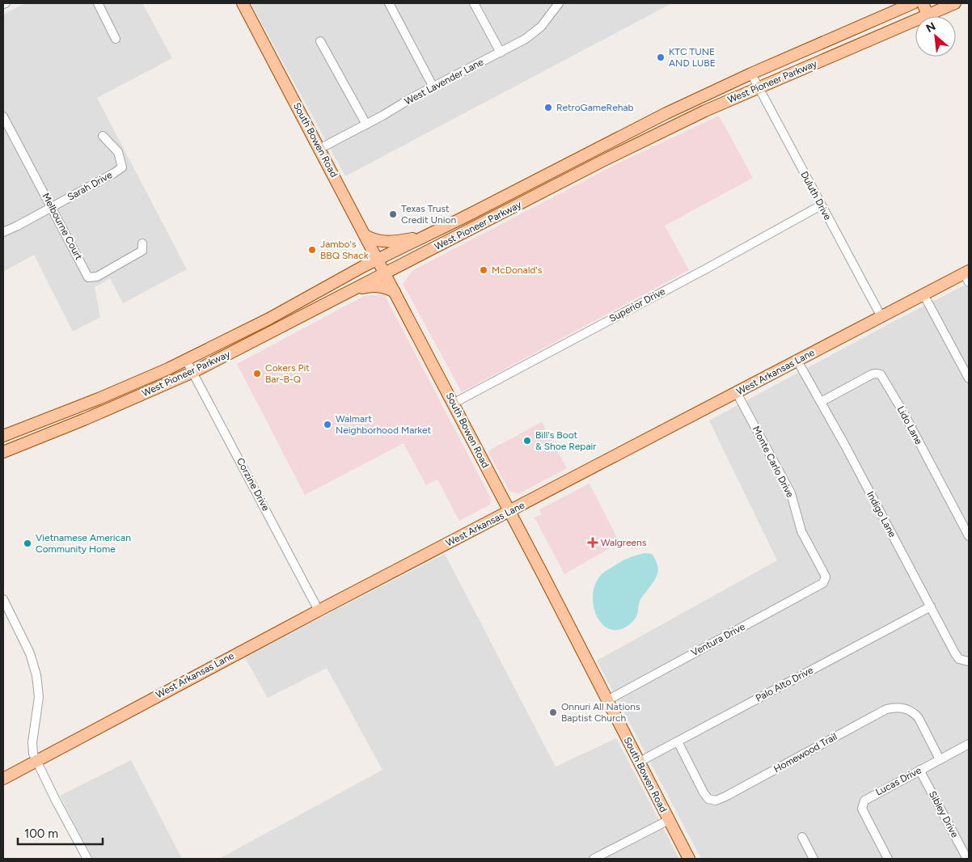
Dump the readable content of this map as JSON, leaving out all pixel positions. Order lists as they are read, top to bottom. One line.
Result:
{"streets":{"main road":["West Pioneer Parkway","South Bowen Road","West Arkansas Lane"],"street":["West Lavender Lane","Sarah Drive","Duluth Drive","Melbourne Court","Superior Drive","Lido Lane","Monte Carlo Drive","Corzine Drive","Indigo Lane","Ventura Drive","Palo Alto Drive","Homewood Trail","Lucas Drive","Sibley Drive"]},"crossings":[["West Lavender Lane","South Bowen Road"],["West Pioneer Parkway","South Bowen Road"],["West Pioneer Parkway","Duluth Drive"],["West Pioneer Parkway","Corzine Drive"],["South Bowen Road","Superior Drive"],["South Bowen Road","West Arkansas Lane"],["South Bowen Road","Ventura Drive"],["South Bowen Road","Palo Alto Drive"],["Sarah Drive","Melbourne Court"],["Duluth Drive","Superior Drive"],["Duluth Drive","West Arkansas Lane"],["West Arkansas Lane","Monte Carlo Drive"],["West Arkansas Lane","Corzine Drive"],["West Arkansas Lane","Indigo Lane"],["Lido Lane","Indigo Lane"],["Monte Carlo Drive","Ventura Drive"],["Indigo Lane","Palo Alto Drive"],["Palo Alto Drive","Homewood Trail"],["Homewood Trail","Lucas Drive"],["Lucas Drive","Sibley Drive"]],"places":{"other":["KTC TUNE AND LUBE","RetroGameRehab","Texas Trust Credit Union","Jambo's BBQ Shack","McDonald's","Cokers Pit Bar-B-Q","Walmart Neighborhood Market","Bill's Boot & Shoe Repair","Vietnamese American Community Home","Onnuri All Nations Baptist Church"],"health":["Walgreens"]},"scale_bar":"100 m","north":"top left"}
